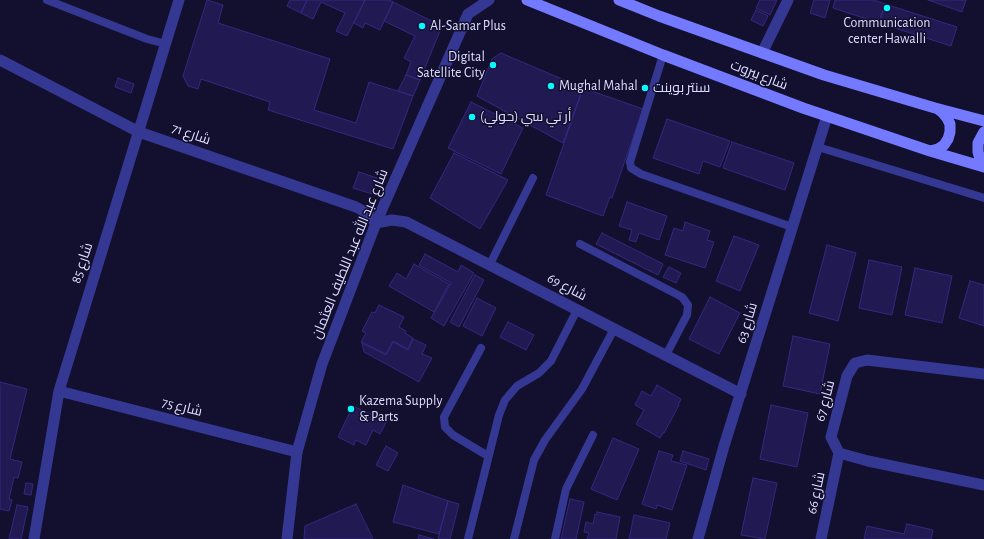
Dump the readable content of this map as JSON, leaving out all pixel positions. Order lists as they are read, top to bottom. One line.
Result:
{"streets":{"main road":["شارع بيروت"],"street":["شارع 71","شارع عبد الله عبد اللطيف العثمان","شارع 85","شارع 69","شارع 63","شارع 67","شارع 75","شارع 66"]},"crossings":[["شارع بيروت","شارع 63"],["شارع 71","شارع عبد الله عبد اللطيف العثمان"],["شارع 71","شارع 85"],["شارع 71","شارع 69"],["شارع عبد الله عبد اللطيف العثمان","شارع 69"],["شارع عبد الله عبد اللطيف العثمان","شارع 75"],["شارع 85","شارع 75"],["شارع 69","شارع 63"],["شارع 67","شارع 66"]],"places":["Communication center Hawalli","Al-Samar Plus","Digital Satellite City","Mughal Mahal","سنتر بوينت","أر تي سي (حولي)","Kazema Supply & Parts"]}
